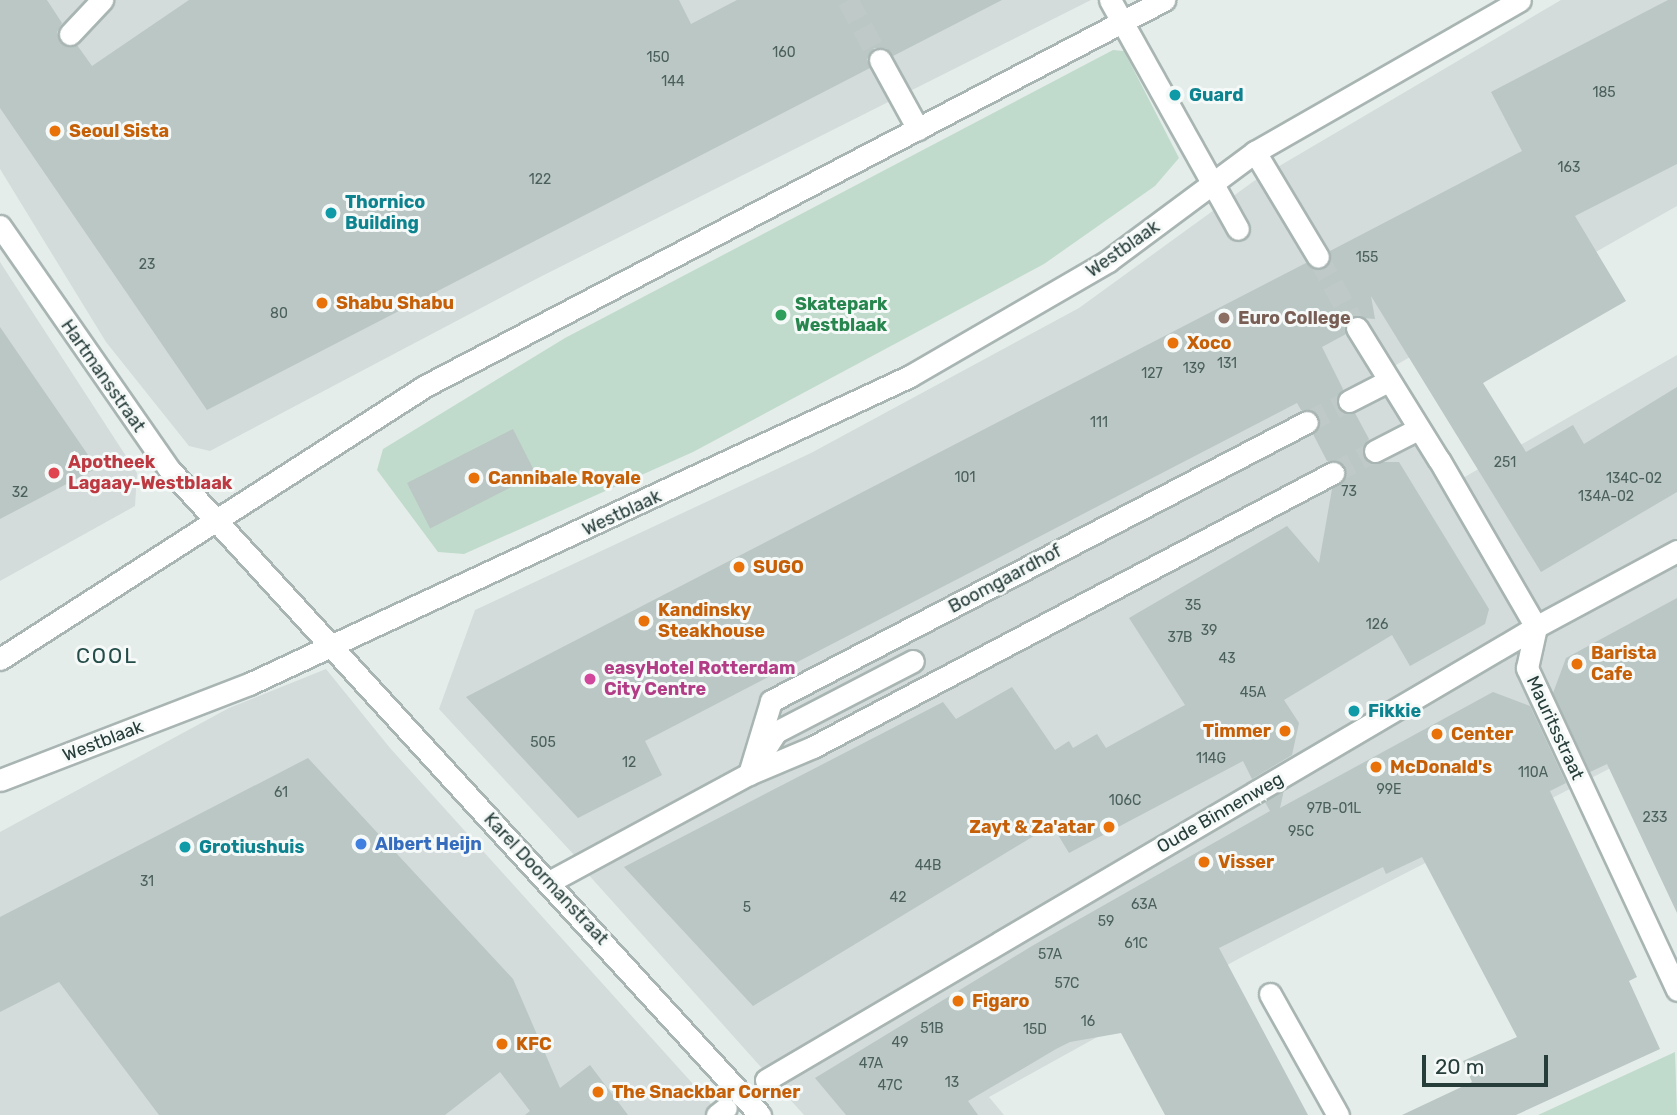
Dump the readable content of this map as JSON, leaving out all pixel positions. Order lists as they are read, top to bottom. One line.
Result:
{"streets":{"street":["Westblaak","Hartmansstraat","Boomgaardhof","Mauritsstraat","Oude Binnenweg","Karel Doormanstraat"]},"crossings":[["Westblaak","Hartmansstraat"],["Westblaak","Karel Doormanstraat"],["Hartmansstraat","Karel Doormanstraat"],["Mauritsstraat","Oude Binnenweg"]],"districts":["COOL"],"places":["Guard","Seoul Sista","Thornico Building","Shabu Shabu","Skatepark Westblaak","Euro College","Xoco","Apotheek Lagaay-Westblaak","Cannibale Royale","SUGO","Kandinsky Steakhouse","Barista Cafe","easyHotel Rotterdam City Centre","Fikkie","Timmer","Center","McDonald's","Zayt & Za'atar","Albert Heijn","Grotiushuis","Visser","Figaro","KFC","The Snackbar Corner"],"house_numbers":["160","150","144","185","163","122","155","23","80","131","139","127","111","251","101","134C-02","73","32","134A-02","35","126","39","37B","43","45A","505","114G","12","110A","99E","61","106C","97B-01L","233","95C","44B","31","42","63A","5","59","61C","57A","57C","16","51B","15D","49","47A","13","47C"],"scale_bar":"20 m"}
